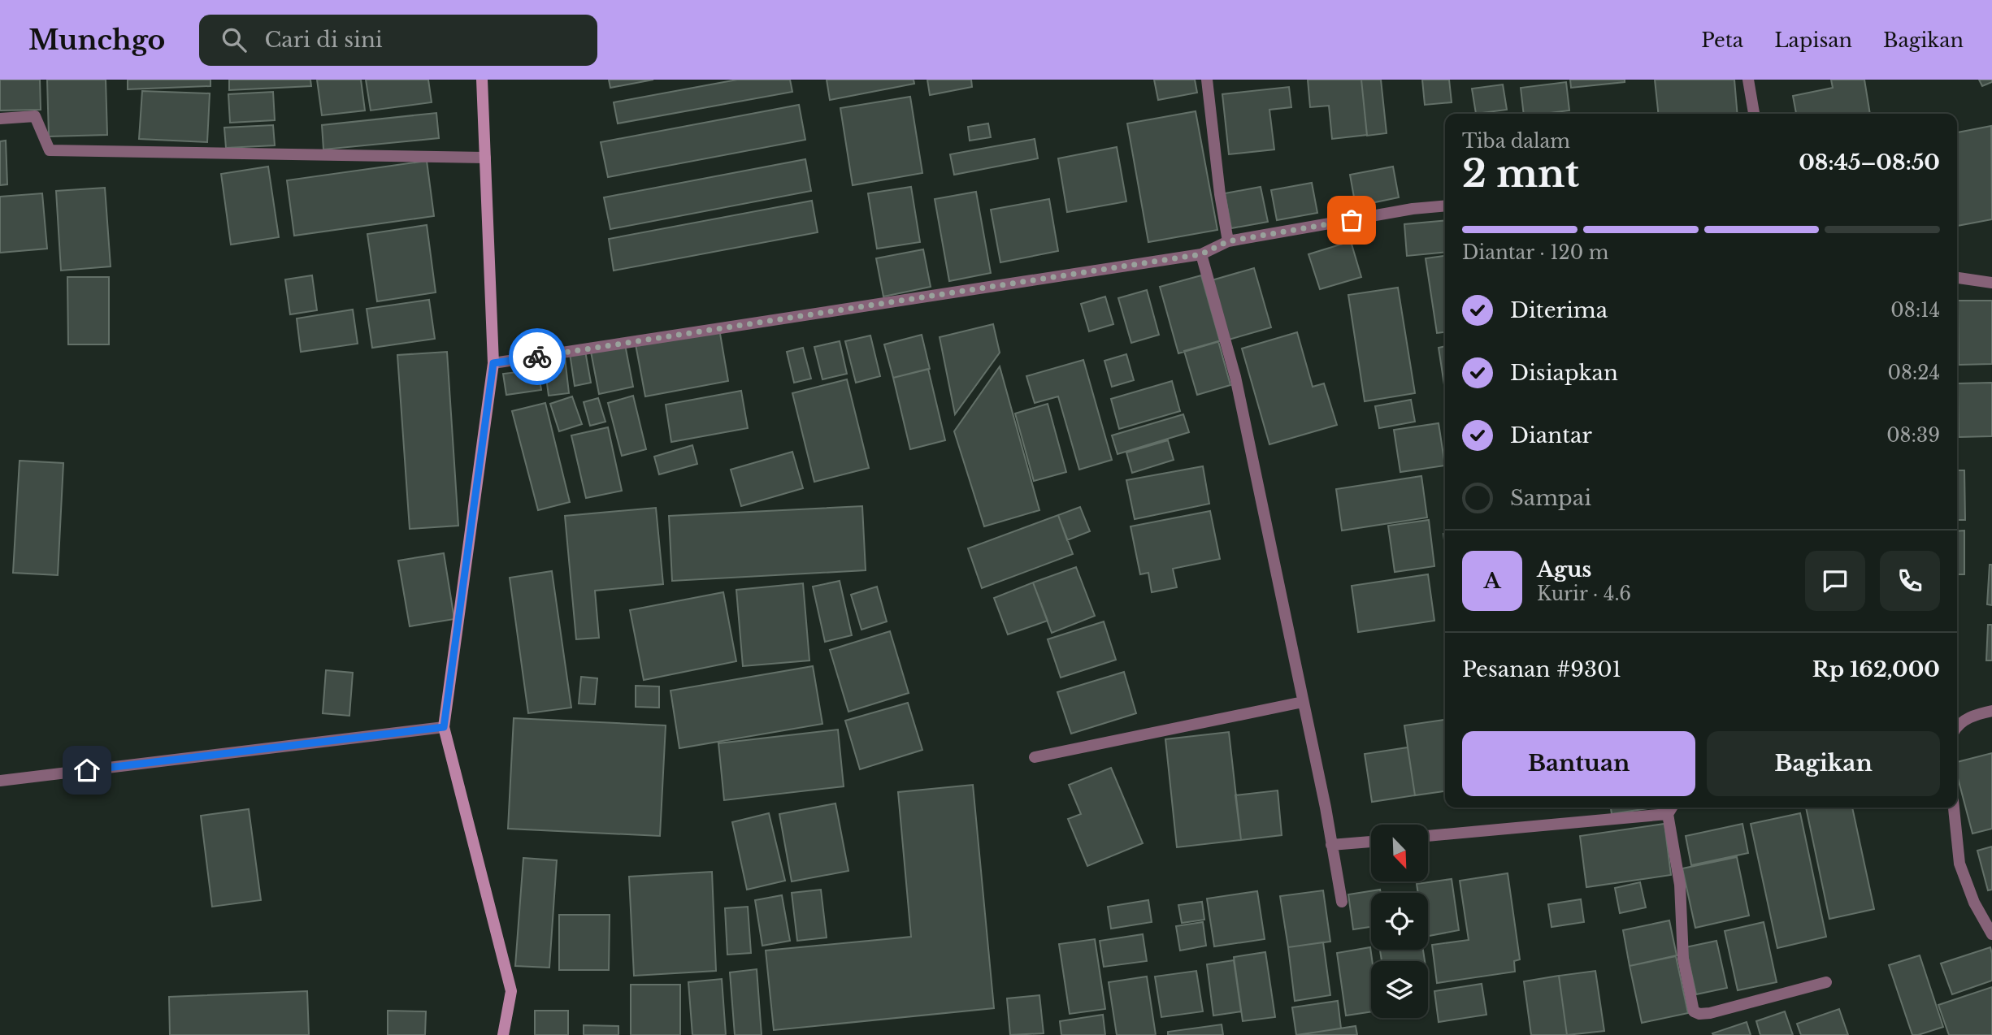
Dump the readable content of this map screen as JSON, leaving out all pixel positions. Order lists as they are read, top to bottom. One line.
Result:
{"north":"bottom right","page":{"header":"Munchgo","search":"Cari di sini","nav":["Peta","Lapisan","Bagikan"],"heading":["2 mnt","Tiba dalam","08:45–08:50"],"panel":["Agus","Kurir · 4.6","Pesanan #9301","Rp 162,000"],"bar":"Diantar · 120 m","list":[["Diterima","08:14"],["Disiapkan","08:24"],["Diantar","08:39"],"Sampai"],"round":"A","buttons":["Bantuan","Bagikan"]}}
